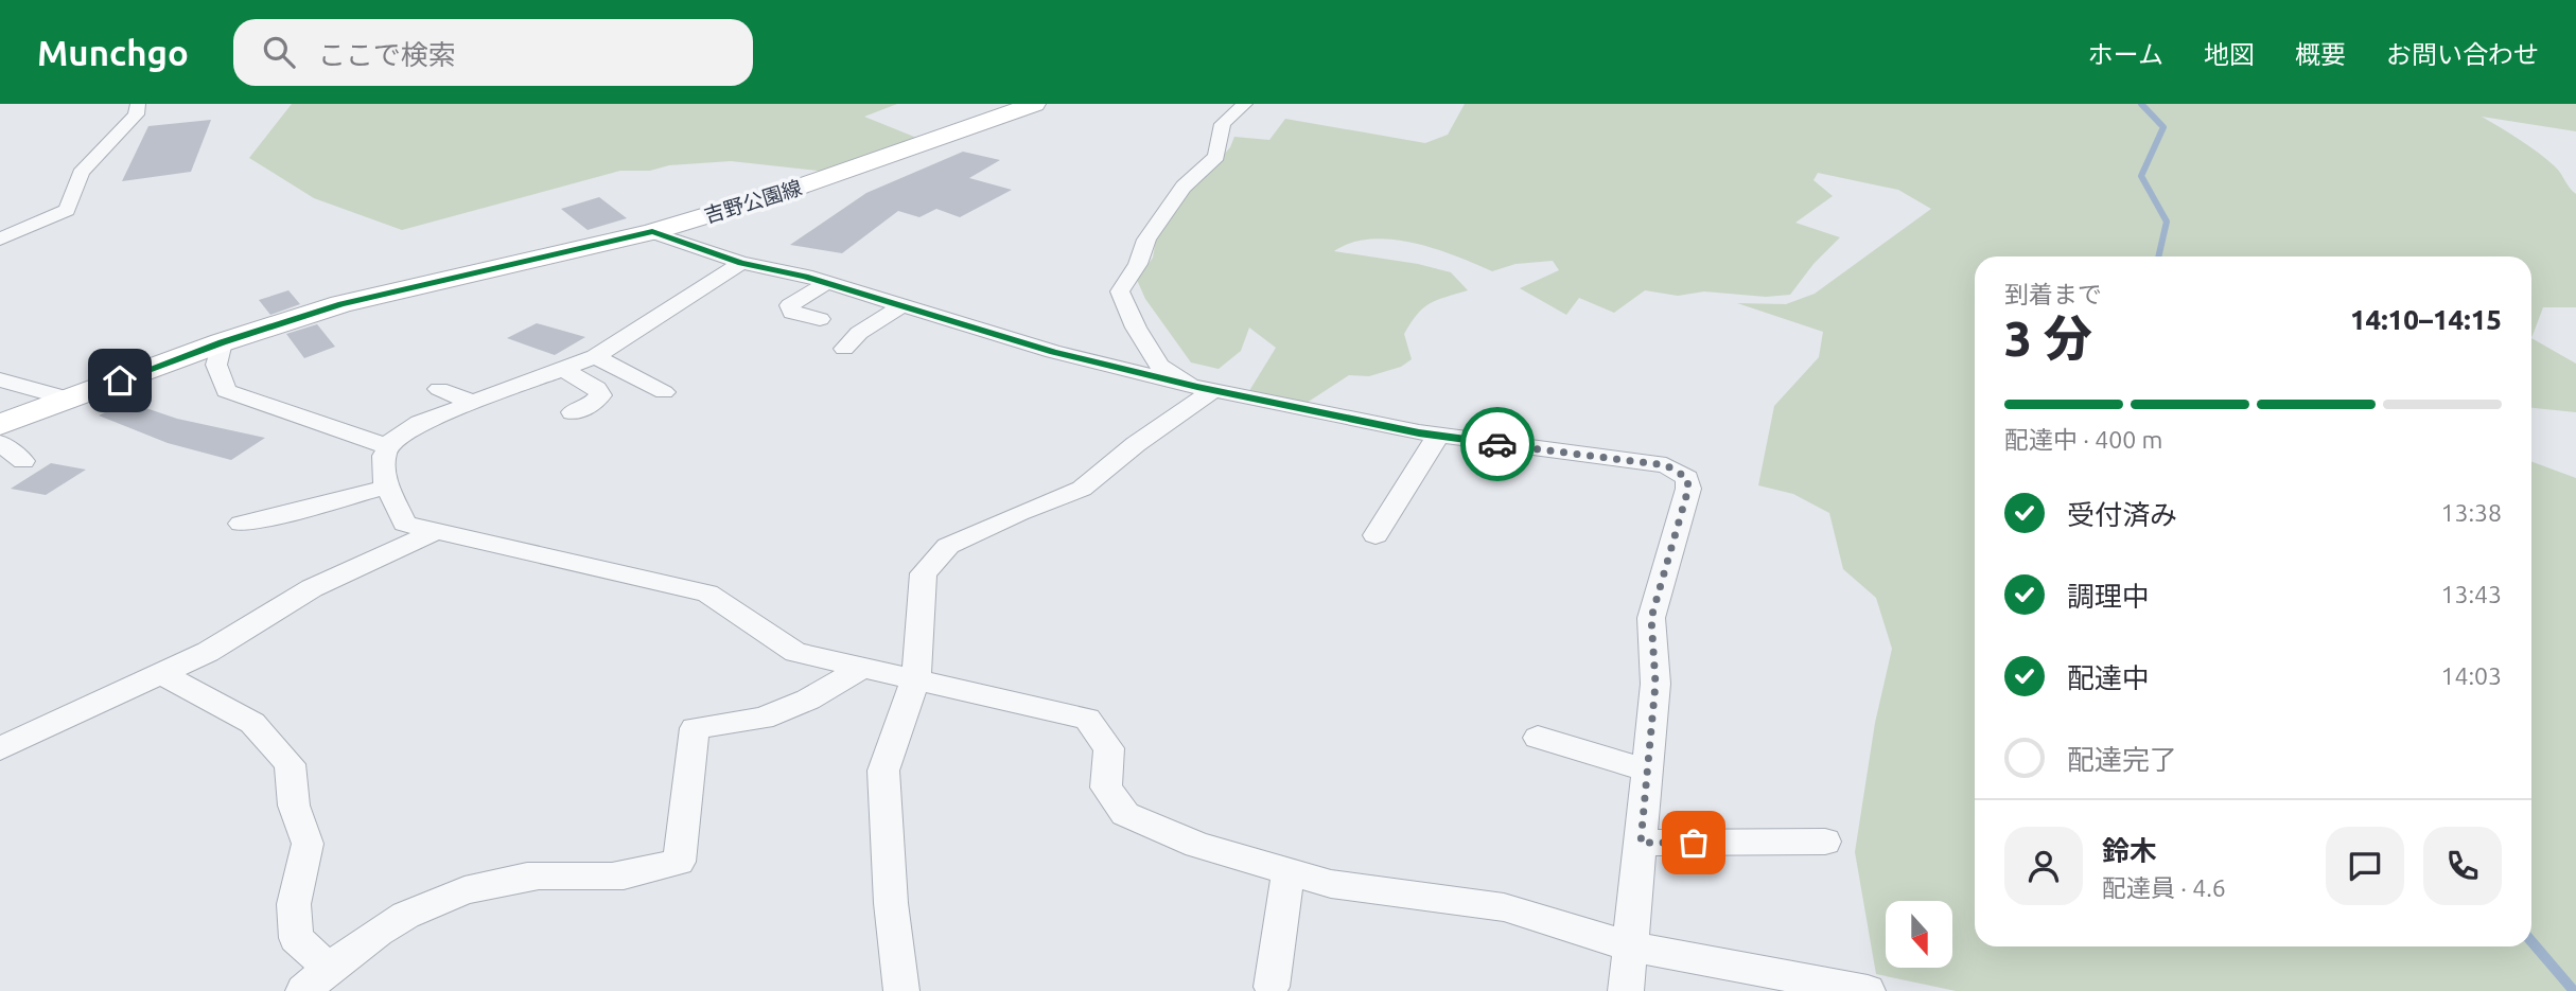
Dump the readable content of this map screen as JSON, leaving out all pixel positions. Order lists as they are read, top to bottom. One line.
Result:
{"streets":{"main road":["吉野公園線"]},"north":"bottom","page":{"header":"Munchgo","search":"ここで検索","nav":["ホーム","地図","概要","お問い合わせ"],"heading":["3 分","到着まで","14:10–14:15"],"panel":["鈴木","配達員 · 4.6"],"bar":"配達中 · 400 m","list":[["受付済み","13:38"],["調理中","13:43"],["配達中","14:03"],"配達完了"]}}
